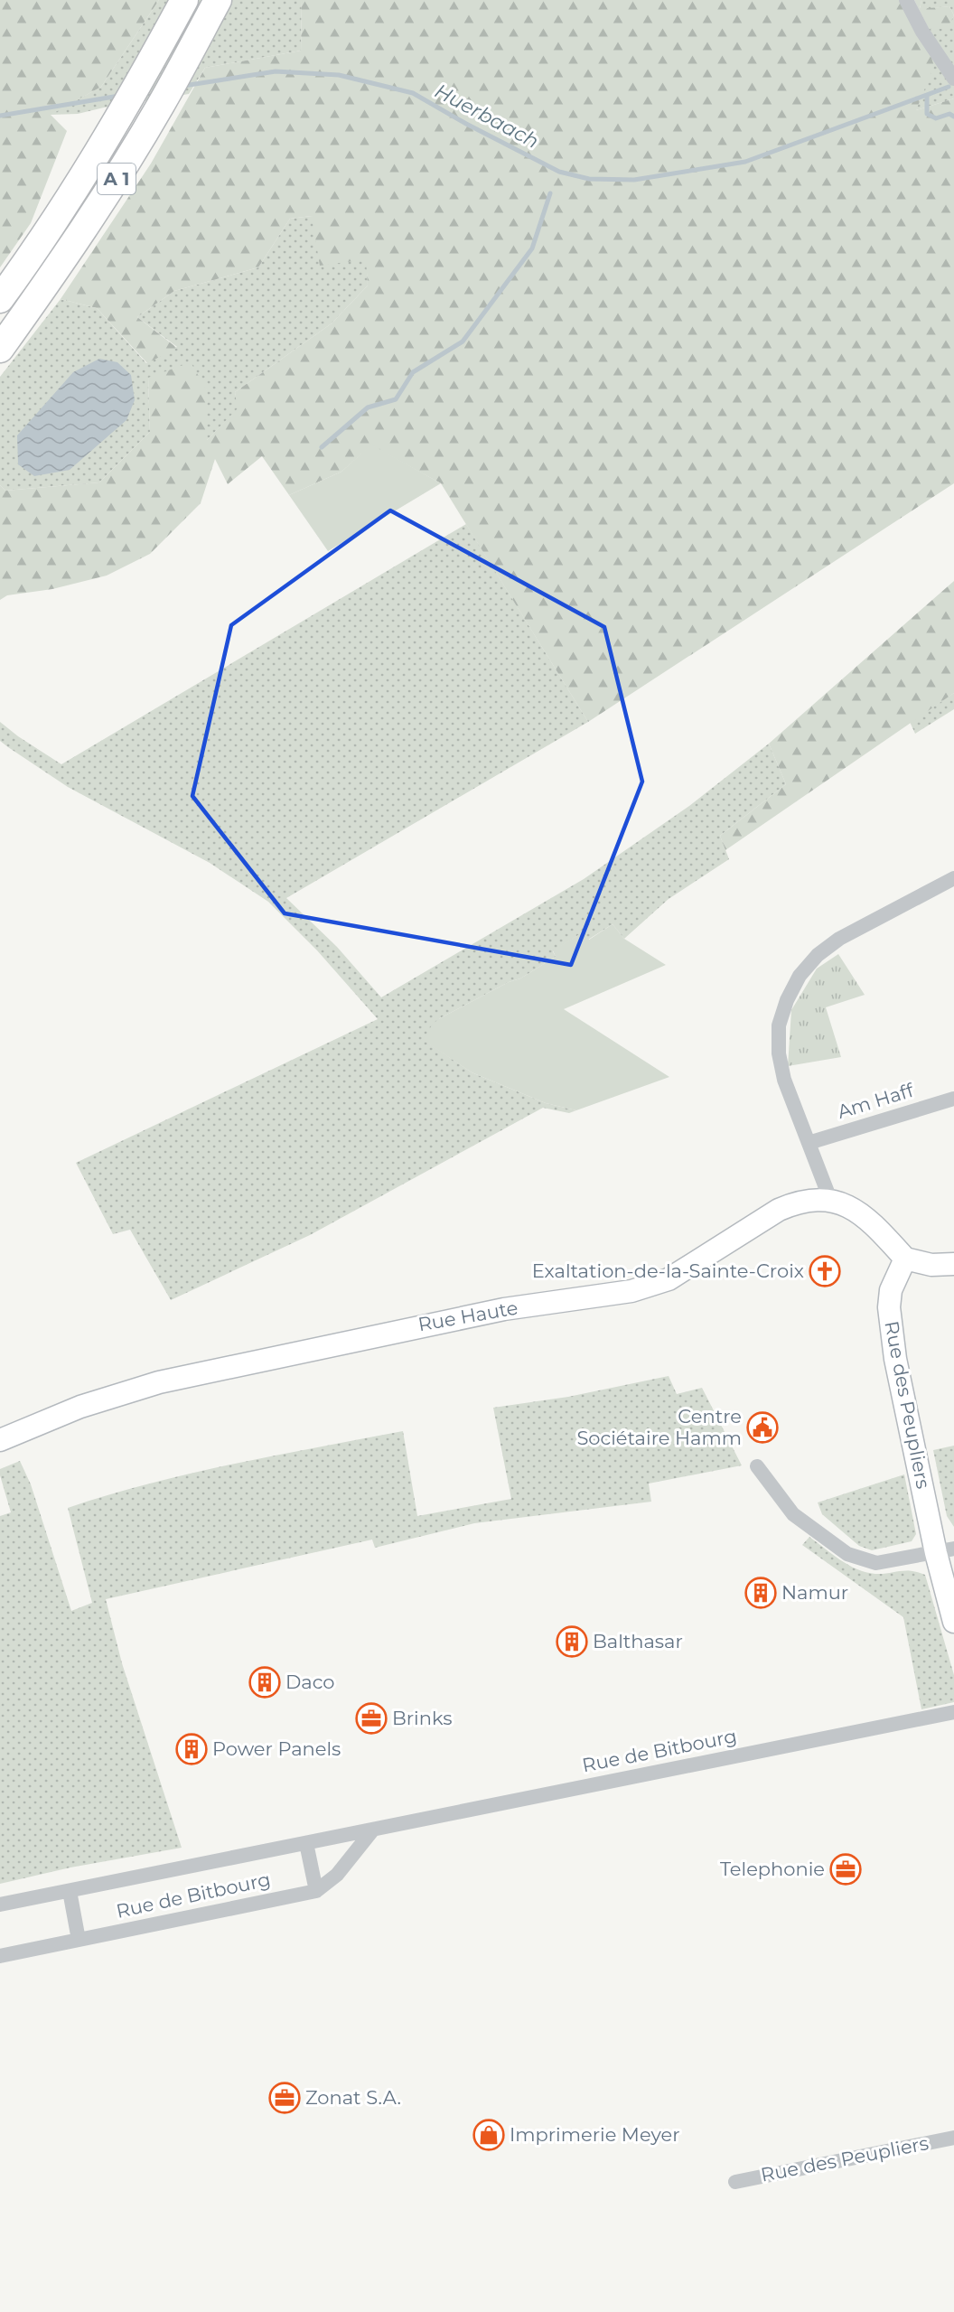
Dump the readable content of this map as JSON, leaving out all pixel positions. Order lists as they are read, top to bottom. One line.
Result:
{"streets":{"highway":["A 1"],"main road":["Rue Haute","Rue des Peupliers"],"street":["Am Haff","Rue de Bitbourg"]},"crossings":[["Rue Haute","Rue des Peupliers"]],"water":["Huerbaach"],"places":{"church":["Exaltation-de-la-Sainte-Croix"],"public building":["Centre Sociétaire Hamm"],"building":["Namur","Balthasar","Daco","Power Panels"],"office":["Brinks","Telephonie","Zonat S.A."],"shop":["Imprimerie Meyer"]}}
